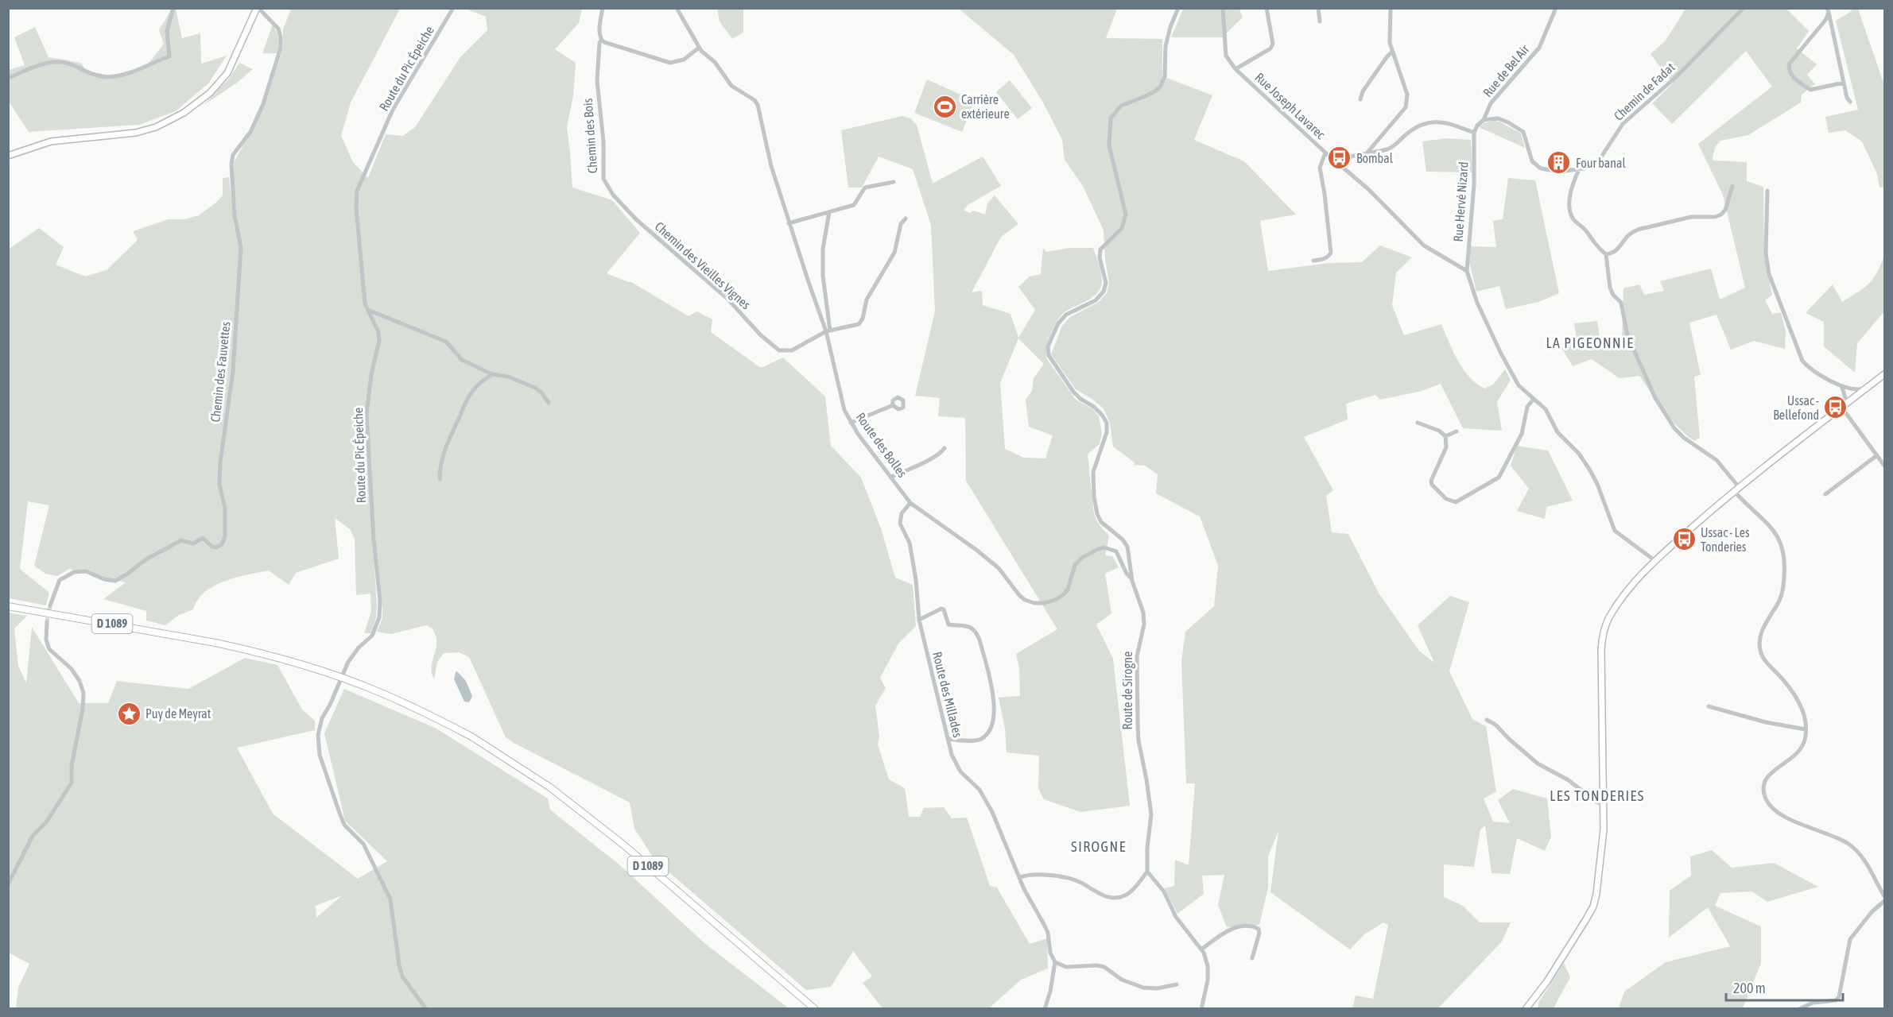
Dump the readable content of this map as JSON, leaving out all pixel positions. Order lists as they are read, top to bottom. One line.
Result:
{"streets":{"highway":["D 1089"],"street":["Route du Pic Épeiche","Rue de Bel Air","Chemin de Fadat","Rue Joseph Lavarec","Chemin des Bois","Rue Hervé Nizard","Chemin des Vieilles Vignes","Chemin des Fauvettes","Route des Bolles","Route de Sirogne","Route des Millades"]},"crossings":[["Rue de Bel Air","Chemin de Fadat"],["Rue Joseph Lavarec","Rue Hervé Nizard"],["Chemin des Bois","Chemin des Vieilles Vignes"],["Chemin des Vieilles Vignes","Route des Bolles"],["Route des Bolles","Route de Sirogne"],["Route des Bolles","Route des Millades"]],"districts":["LA PIGEONNIE","LES TONDERIES","SIROGNE"],"places":{"sports":["Carrière extérieure"],"bus stop":["Bombal","Ussac - Bellefond","Ussac - Les Tonderies"],"building":["Four banal"],"place":["Puy de Meyrat"]},"scale_bar":"200 m"}
